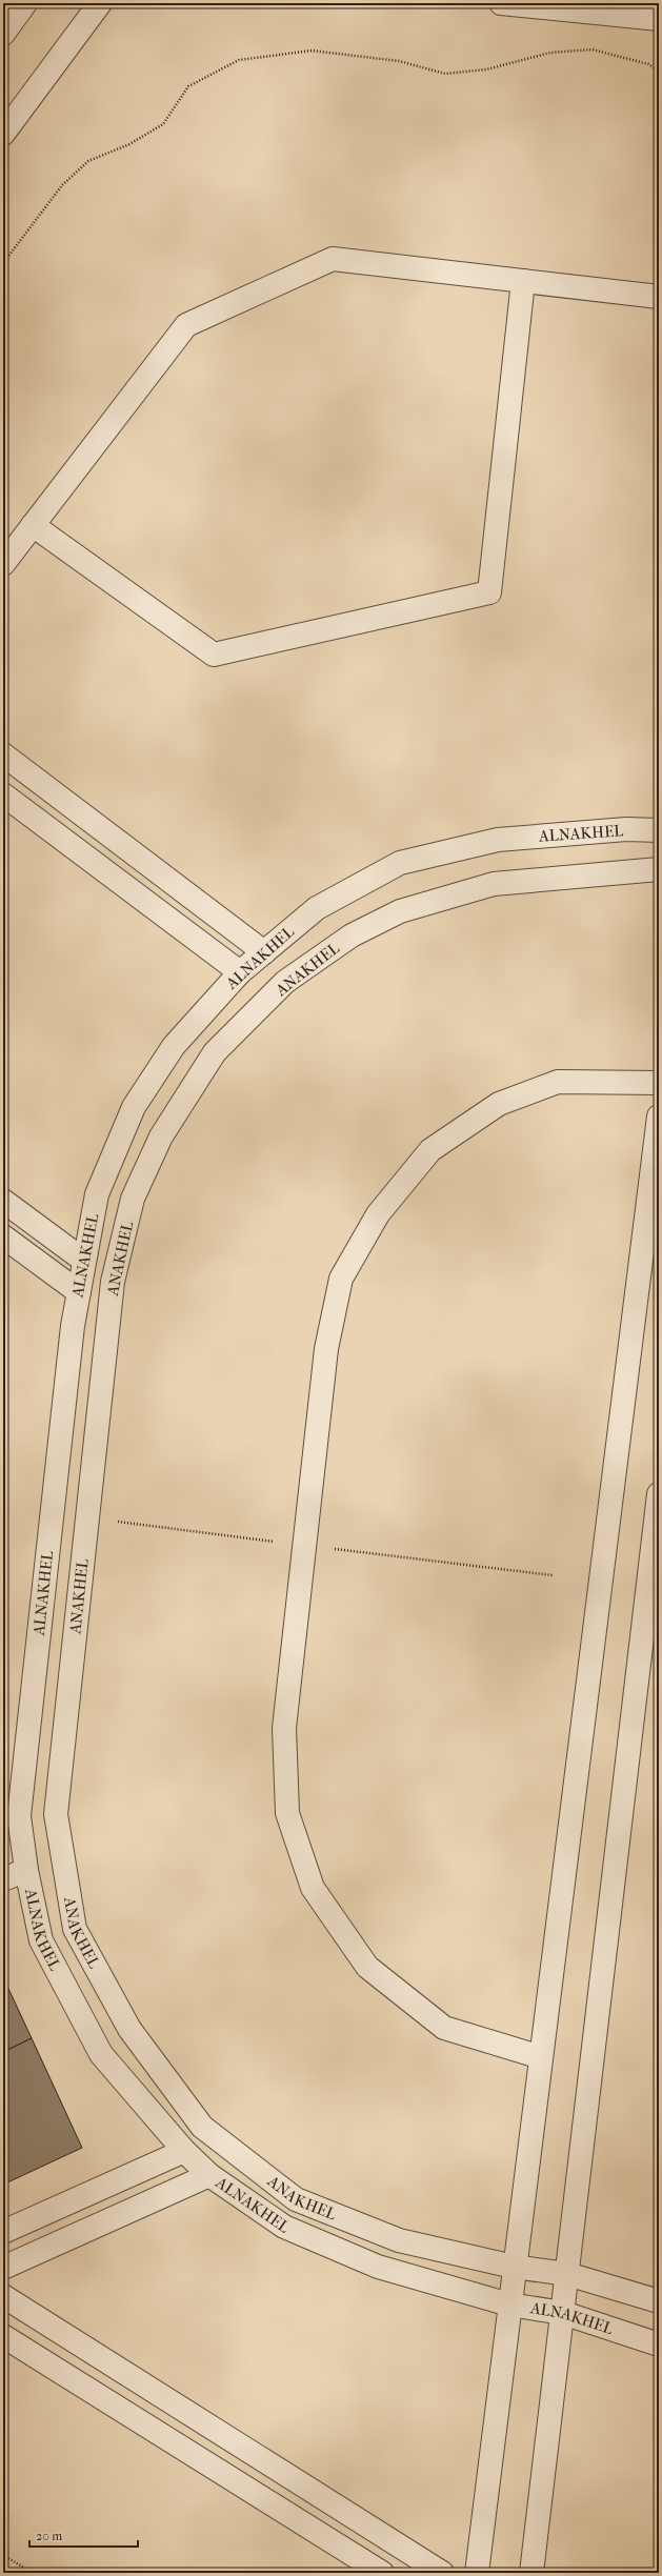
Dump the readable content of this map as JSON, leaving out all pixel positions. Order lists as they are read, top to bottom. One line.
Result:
{"streets":{"street":["ALNAKHEL","ANAKHEL"]},"scale_bar":"20 m"}
